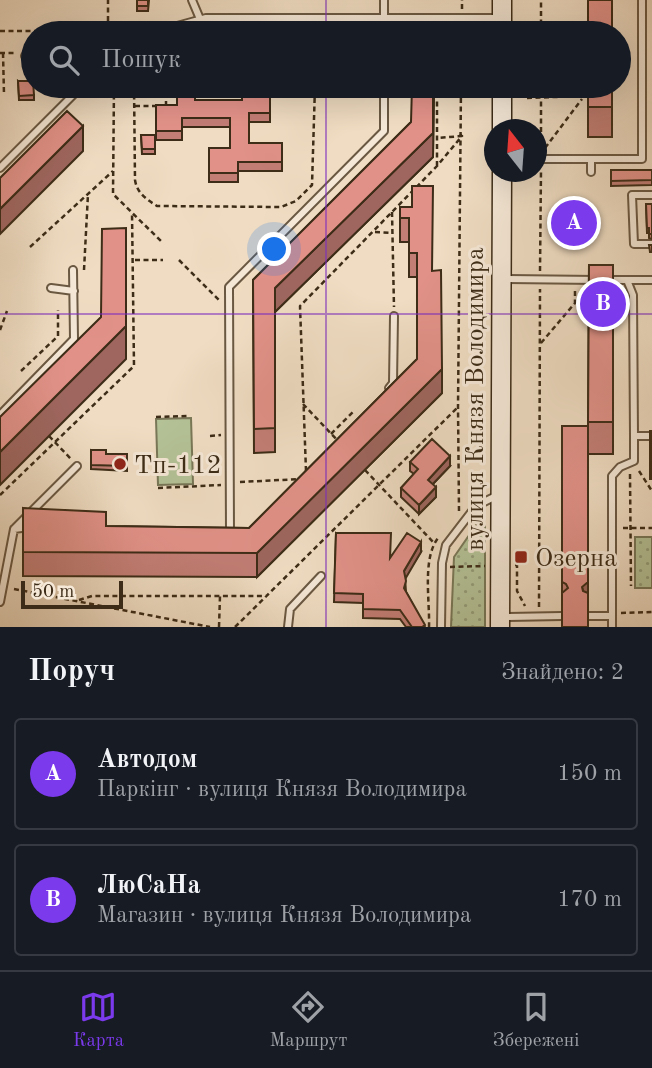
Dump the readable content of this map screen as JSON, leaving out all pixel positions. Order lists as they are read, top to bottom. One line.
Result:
{"streets":{"main road":["вулиця Князя Володимира"]},"places":{"other":["Тп-112"],"transit":["Озерна"]},"scale_bar":"50 m","north":"top","page":{"search":"Пошук","pins":["A","B"],"scale":"50 m","heading":["Поруч","Знайдено: 2"],"list":[{"mark":"A","name":"Автодом","note":"Паркінг · вулиця Князя Володимира","value":"150 m"},{"mark":"B","name":"ЛюСаНа","note":"Магазин · вулиця Князя Володимира","value":"170 m"}],"nav":["Карта","Маршрут","Збережені"]}}
